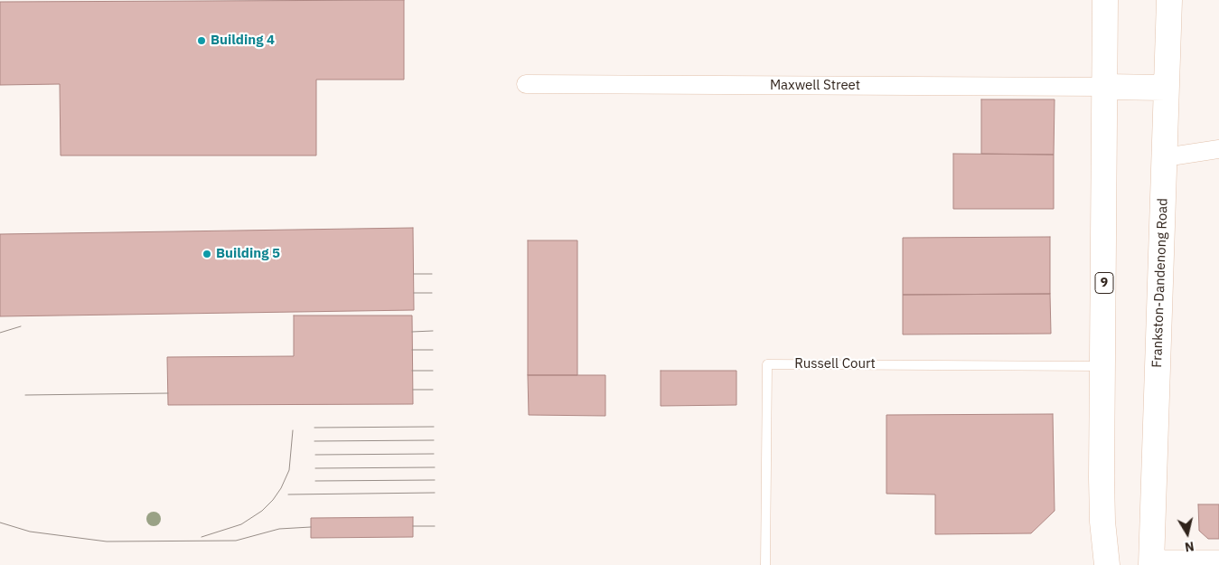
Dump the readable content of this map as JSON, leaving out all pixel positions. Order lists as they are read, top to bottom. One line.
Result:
{"streets":{"highway":["9","Frankston-Dandenong Road"],"street":["Maxwell Street"],"lane":["Russell Court"]},"crossings":[["Maxwell Street","9"],["9","Russell Court"]],"places":["Building 4","Building 5"],"north":"bottom"}
